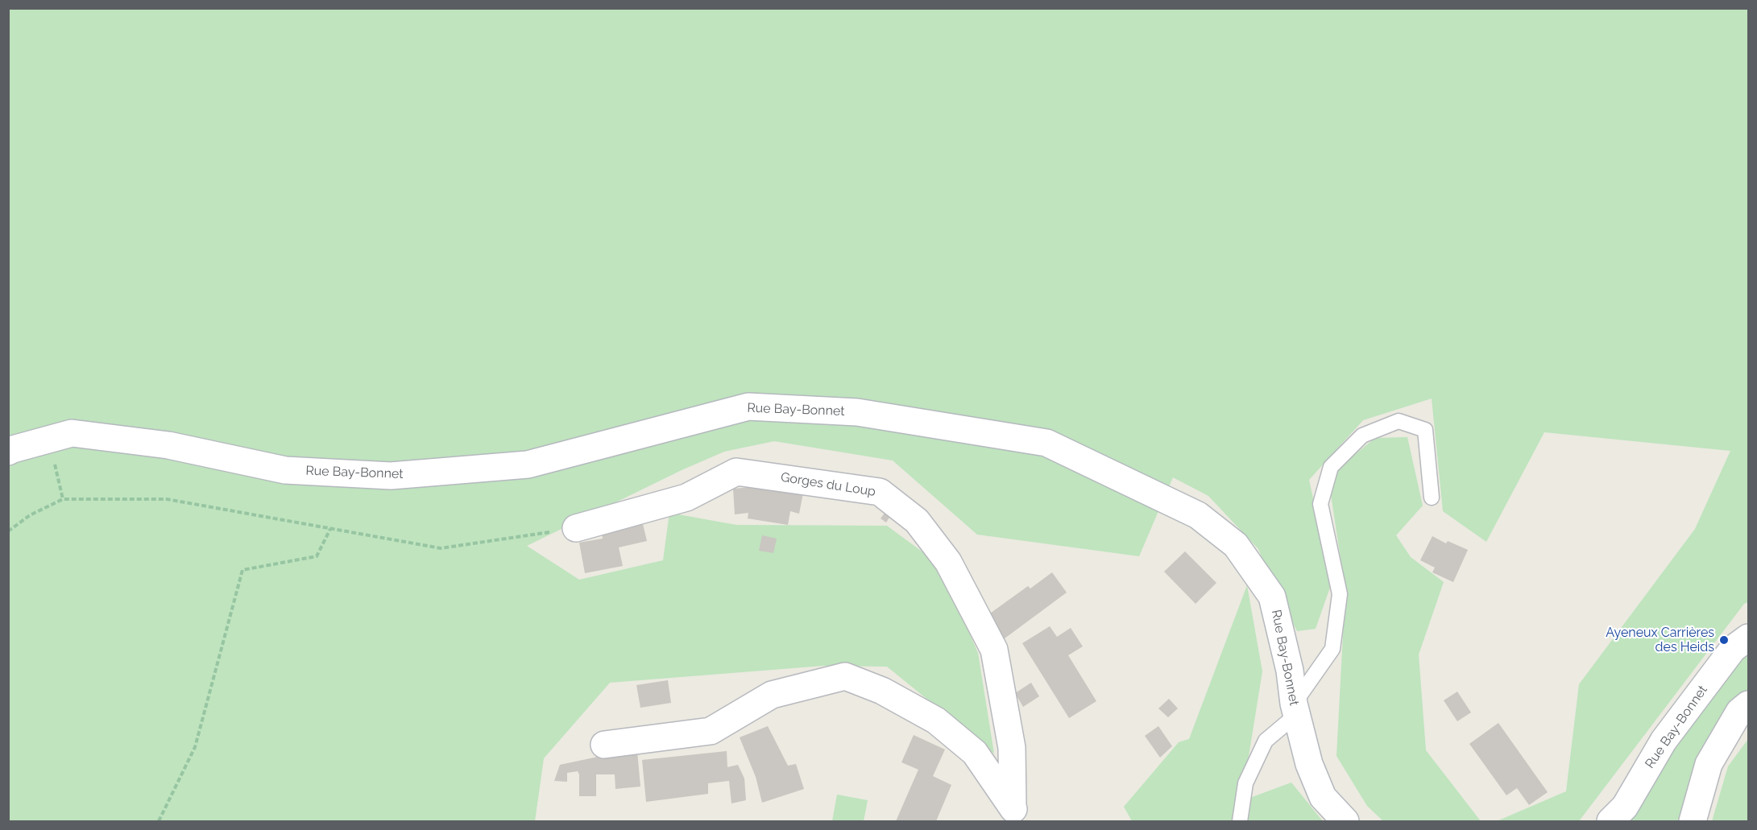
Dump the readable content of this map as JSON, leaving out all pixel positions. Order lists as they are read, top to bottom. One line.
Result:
{"streets":{"main road":["Rue Bay-Bonnet","Gorges du Loup"]},"places":["Ayeneux Carrières des Heids"]}
